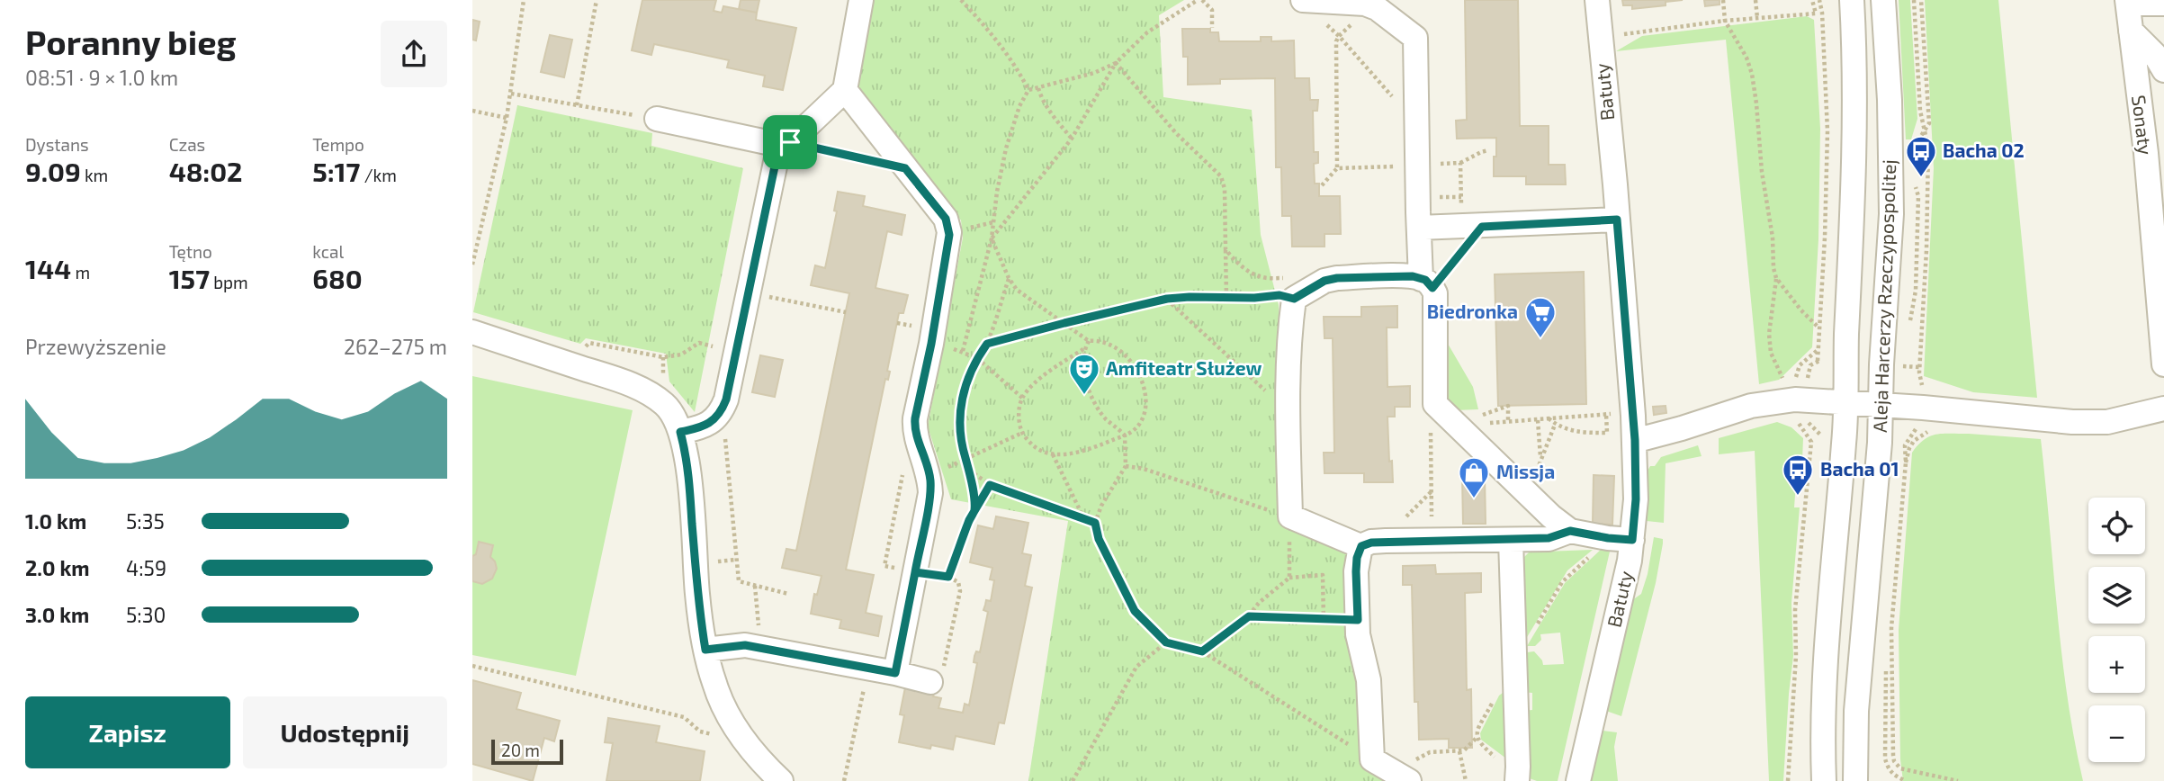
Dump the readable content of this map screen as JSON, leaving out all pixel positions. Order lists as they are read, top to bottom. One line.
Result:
{"streets":{"street":["Batuty","Sonaty","Aleja Harcerzy Rzeczypospolitej"]},"places":{"bus stop":["Bacha 02","Bacha 01"],"supermarket":["Biedronka"],"theatre":["Amfiteatr Służew"],"shop":["Missja"]},"scale_bar":"20 m","page":{"heading":["Poranny bieg","08:51 · 9 × 1.0 km"],"stats":[["Dystans","9.09 km"],["Czas","48:02"],["Tempo","5:17 /km"],["144 m"],["Tętno","157 bpm"],["kcal","680"]],"chart":["Przewyższenie","262–275 m"],"list":[{"name":"1.0 km","note":"5:35"},{"name":"2.0 km","note":"4:59"},{"name":"3.0 km","note":"5:30"}],"map_buttons":["+","−"],"buttons":["Zapisz","Udostępnij"],"scale":"20 m"}}
